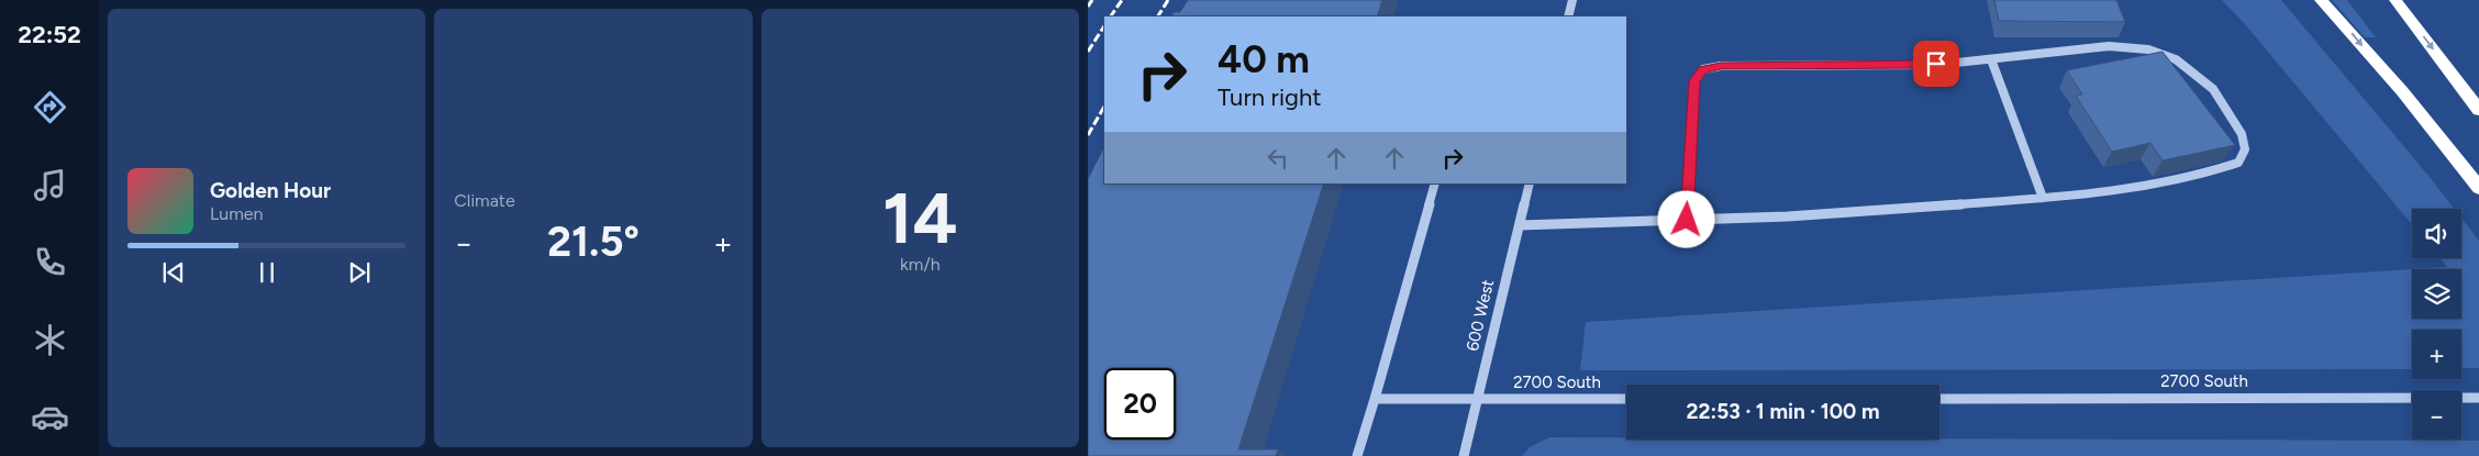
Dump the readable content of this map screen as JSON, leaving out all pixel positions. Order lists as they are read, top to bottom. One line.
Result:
{"streets":{"street":["600 West","2700 South"]},"crossings":[["600 West","2700 South"]],"page":{"tabs":"22:52","tile":["Climate",["14","km/h"]],"turn":["40 m","Turn right"],"song":["Golden Hour","Lumen"],"map_buttons":["+","−"],"heat":["−","21.5°","+"],"limit":"20","trip":"22:53 · 1 min · 100 m"}}
